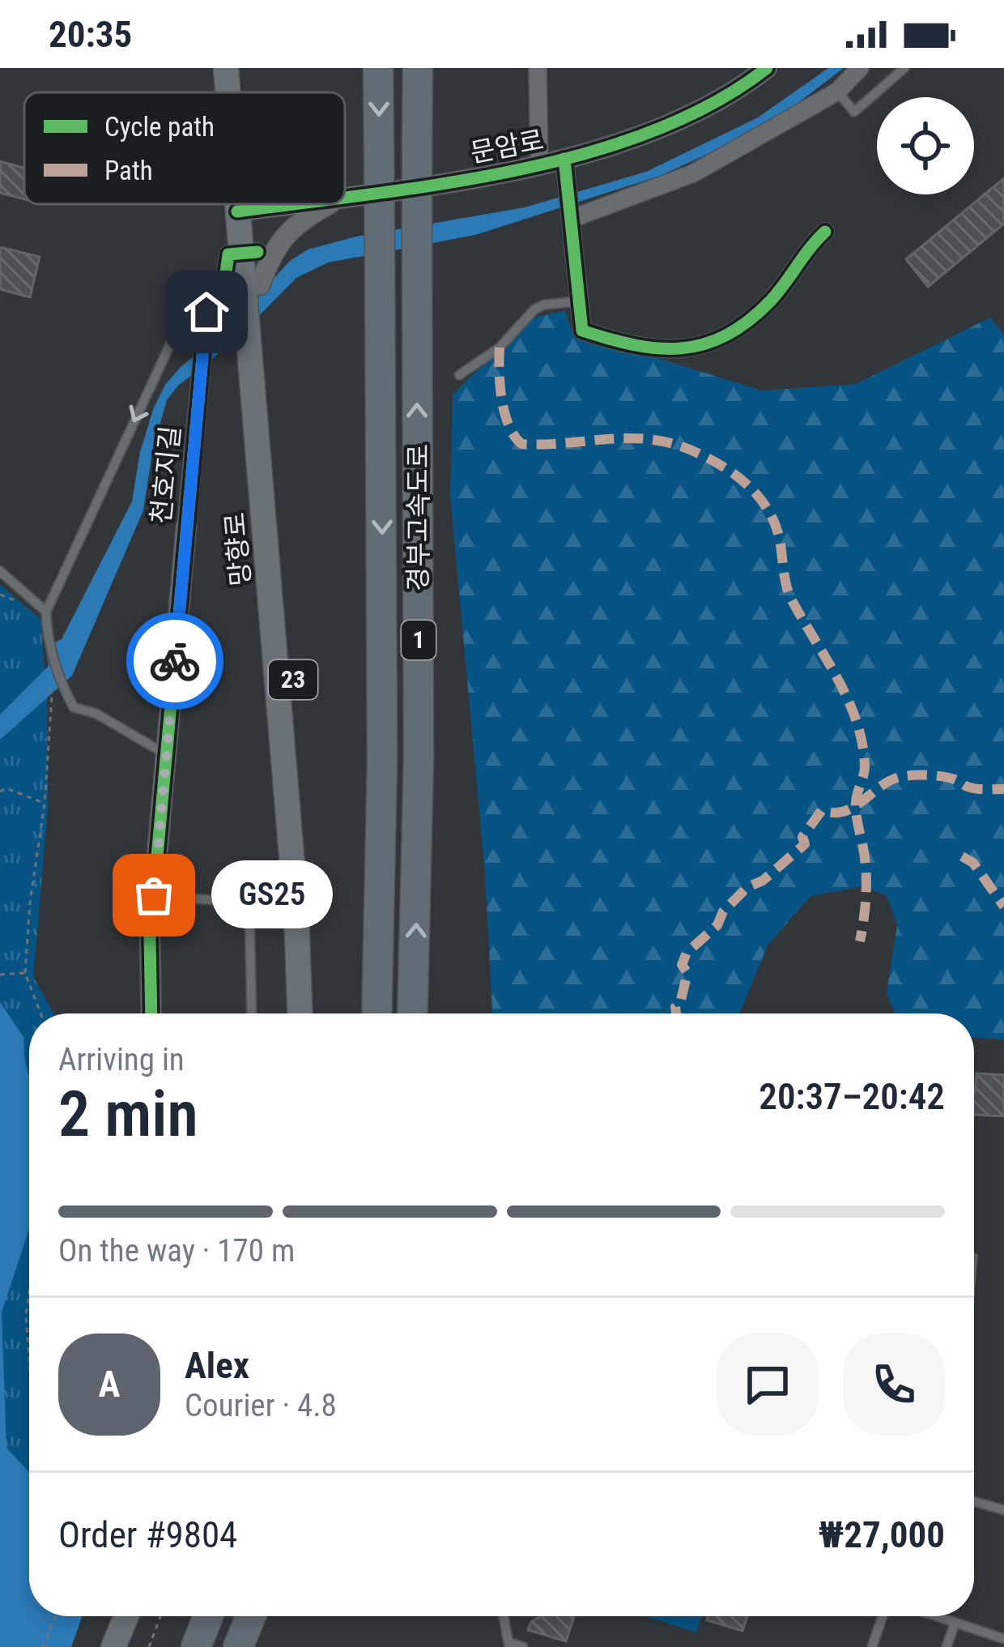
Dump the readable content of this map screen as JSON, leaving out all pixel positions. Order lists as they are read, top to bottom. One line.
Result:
{"streets":{"highway":["경부고속도로","1"],"main road":["망향로","23"],"street":["문암로","천호지길"]},"crossings":[["문암로","망향로"]],"places":["GS25"],"legend":["Cycle path","Path"],"page":{"status":"20:35","bubble":"GS25","heading":["2 min","Arriving in","20:37–20:42"],"panel":["Alex","Courier · 4.8","Order #9804","₩27,000"],"bar":"On the way · 170 m","round":"A"}}
